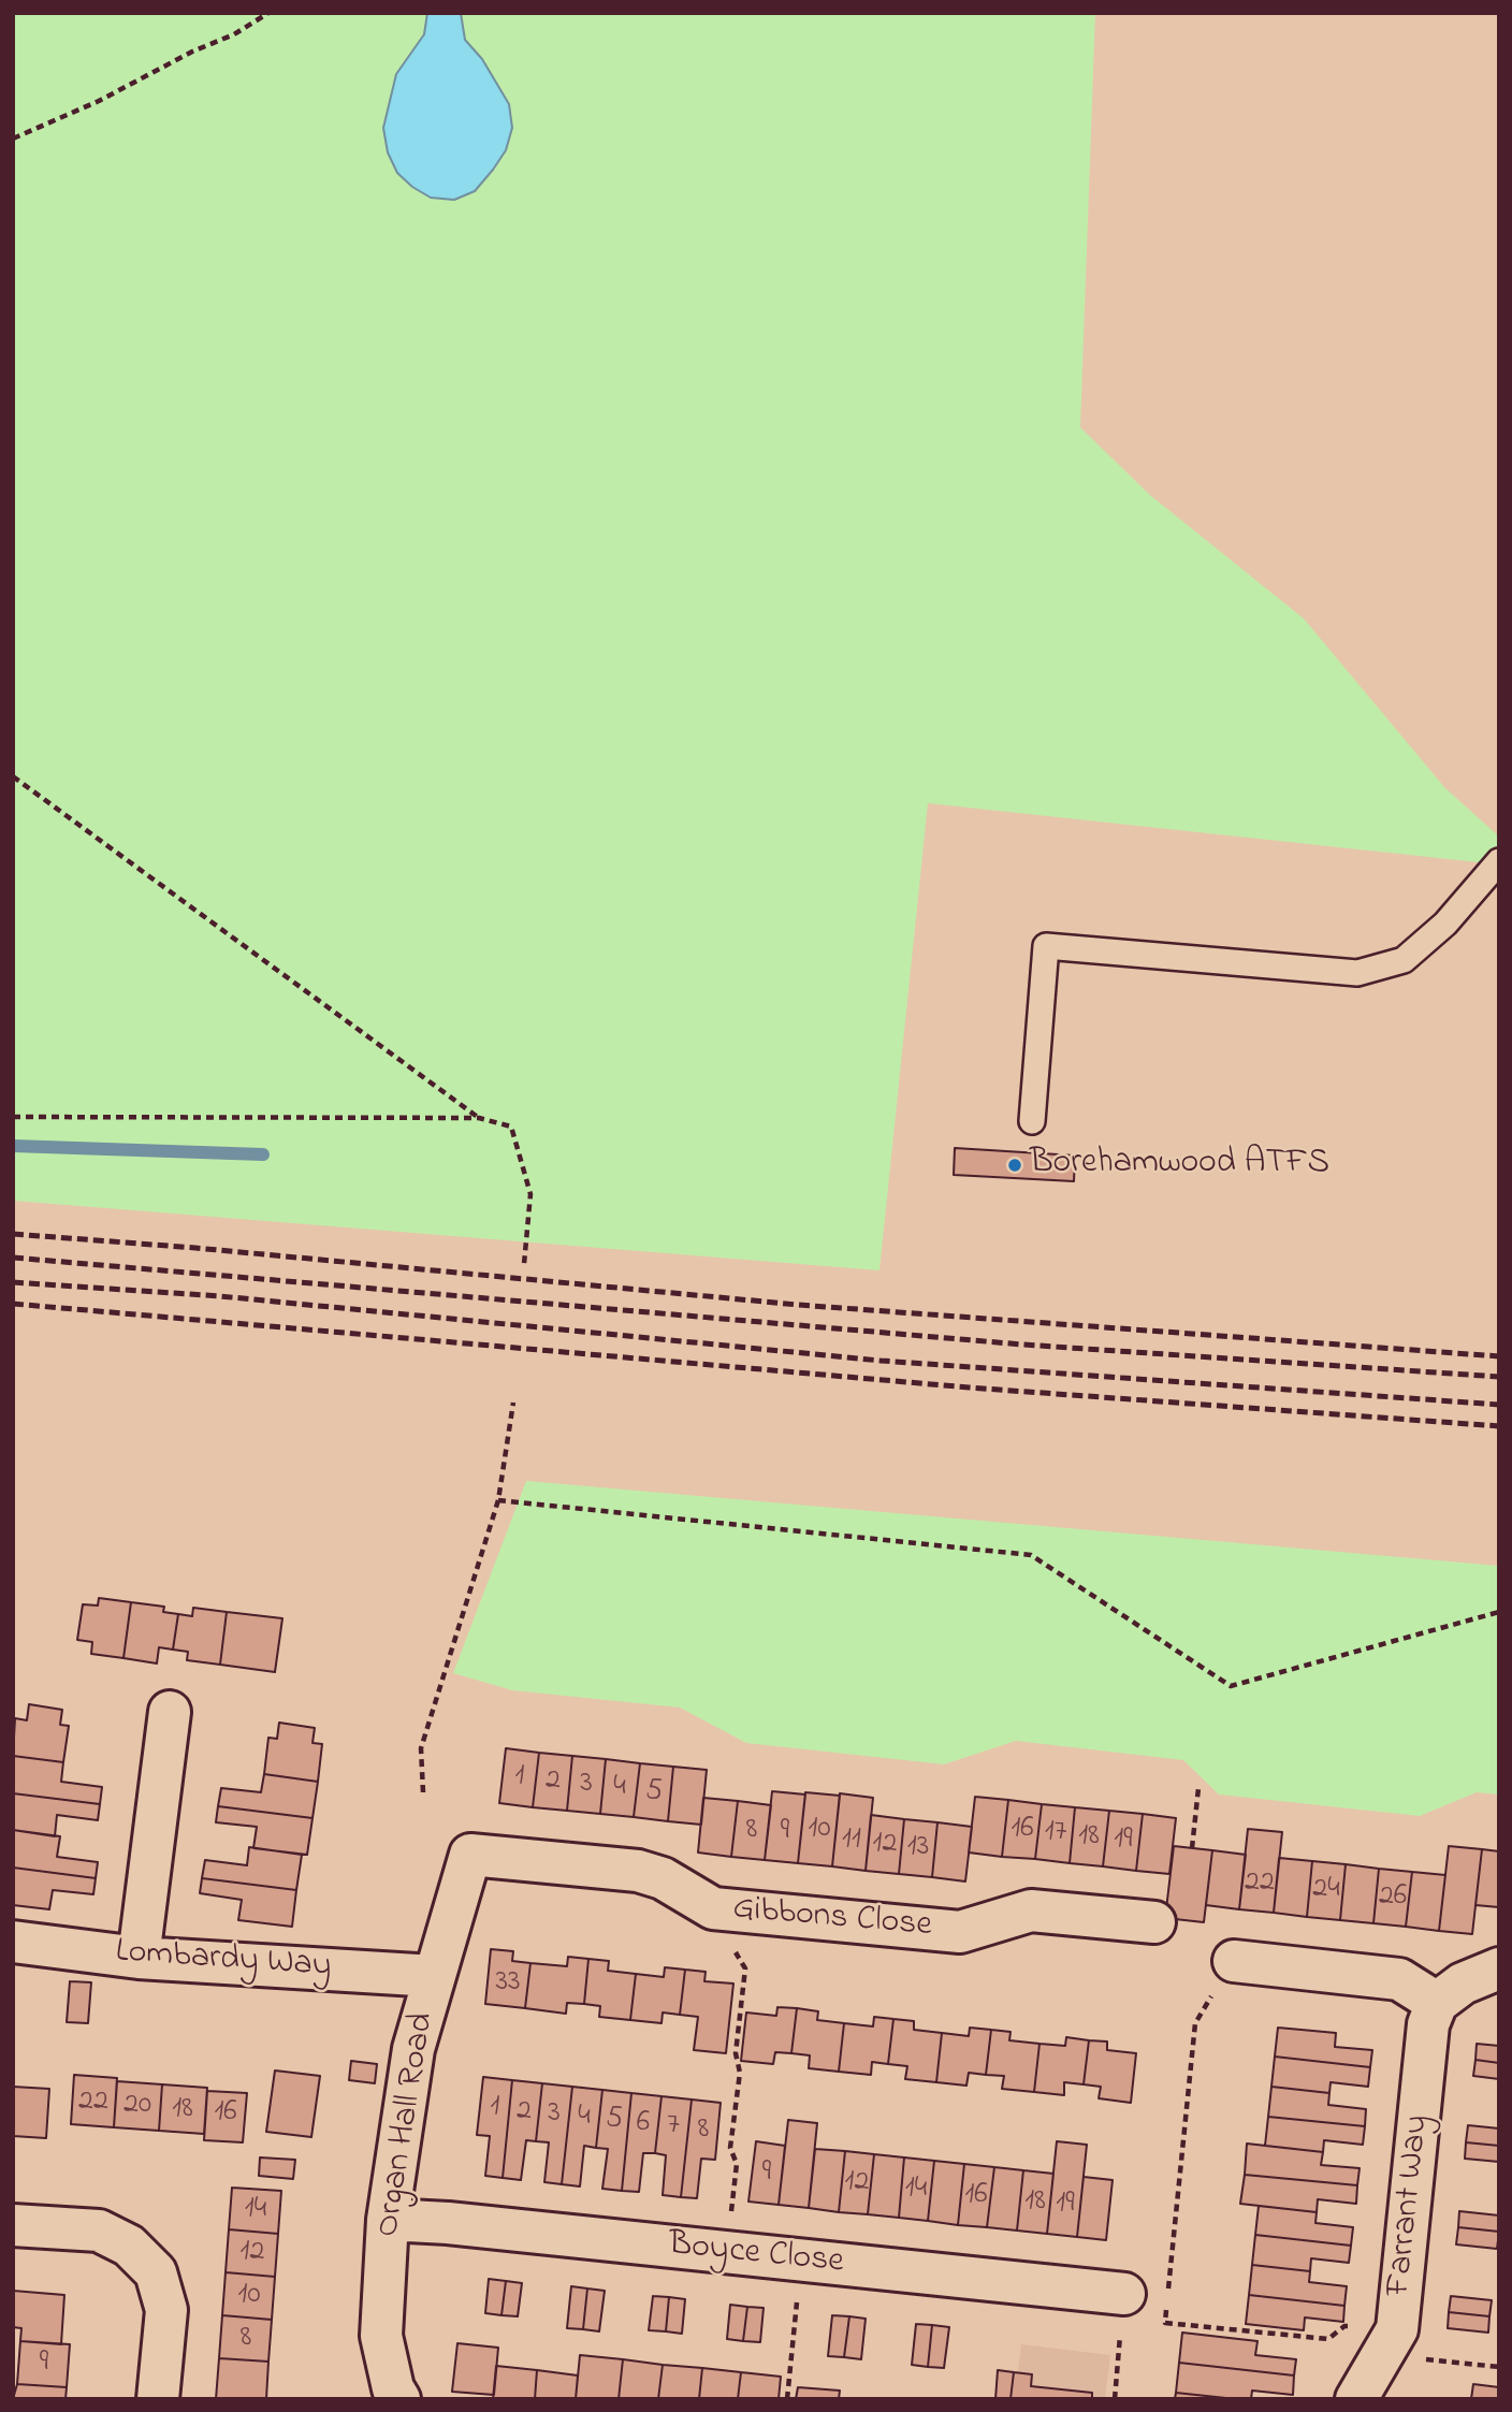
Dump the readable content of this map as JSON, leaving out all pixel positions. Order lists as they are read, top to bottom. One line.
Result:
{"streets":{"street":["Gibbons Close","Lombardy Way","Organ Hall Road","Farrant Way","Boyce Close"]},"crossings":[["Gibbons Close","Organ Hall Road"],["Lombardy Way","Organ Hall Road"],["Organ Hall Road","Boyce Close"]],"places":["Borehamwood ATFS"],"house_numbers":["1","2","3","4","5","10","16","8","9","17","18","11","19","12","13","22","24","26","33","22","20","1","18","2","16","3","4","5","6","7","8","9","12","14","16","18","19","14","12","10","8","9"]}
